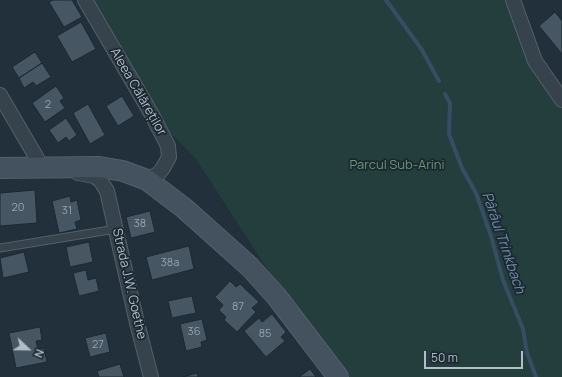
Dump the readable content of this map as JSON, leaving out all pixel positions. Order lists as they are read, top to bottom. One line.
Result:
{"streets":{"street":["Aleea Călăreților","Strada J.W. Goethe"]},"water":["Pârâul Trinkbach"],"parks":["Parcul Sub-Arini"],"house_numbers":["2","20","31","38","38a","87","36","85","27"],"scale_bar":"50 m","north":"right"}
